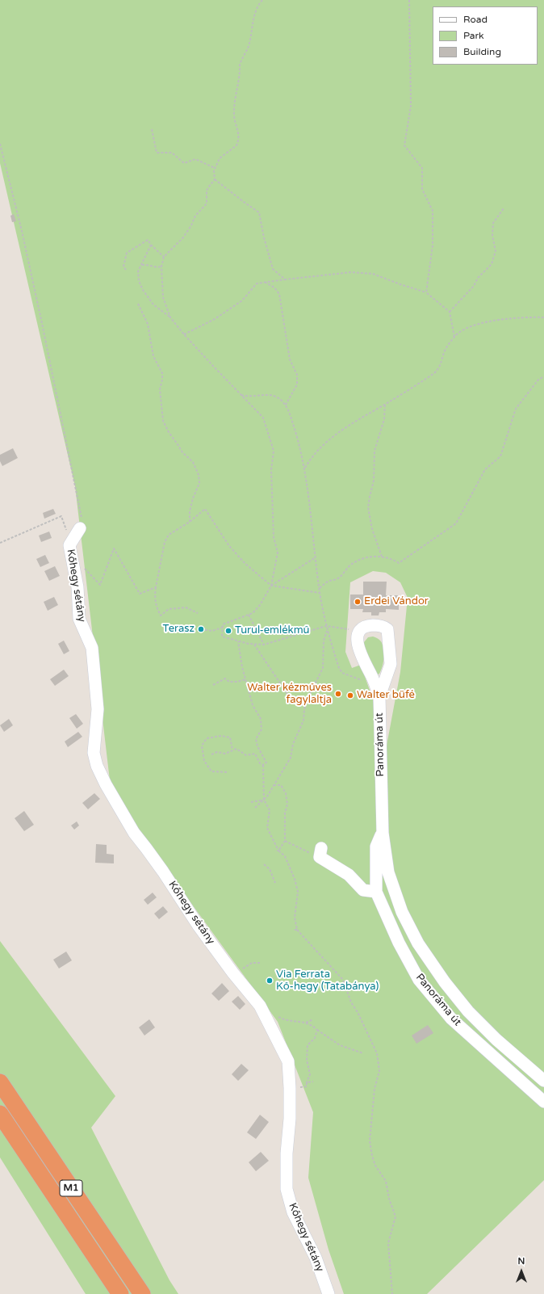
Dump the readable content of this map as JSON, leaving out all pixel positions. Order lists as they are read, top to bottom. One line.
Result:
{"streets":{"highway":["M1"],"street":["Kőhegy sétány","Panoráma út"]},"places":["Erdei Vándor","Terasz","Turul-emlékmű","Walter kézműves fagylaltja","Walter büfé","Via Ferrata Kő-hegy (Tatabánya)"],"legend":["Road","Park","Building"],"north":"top"}
